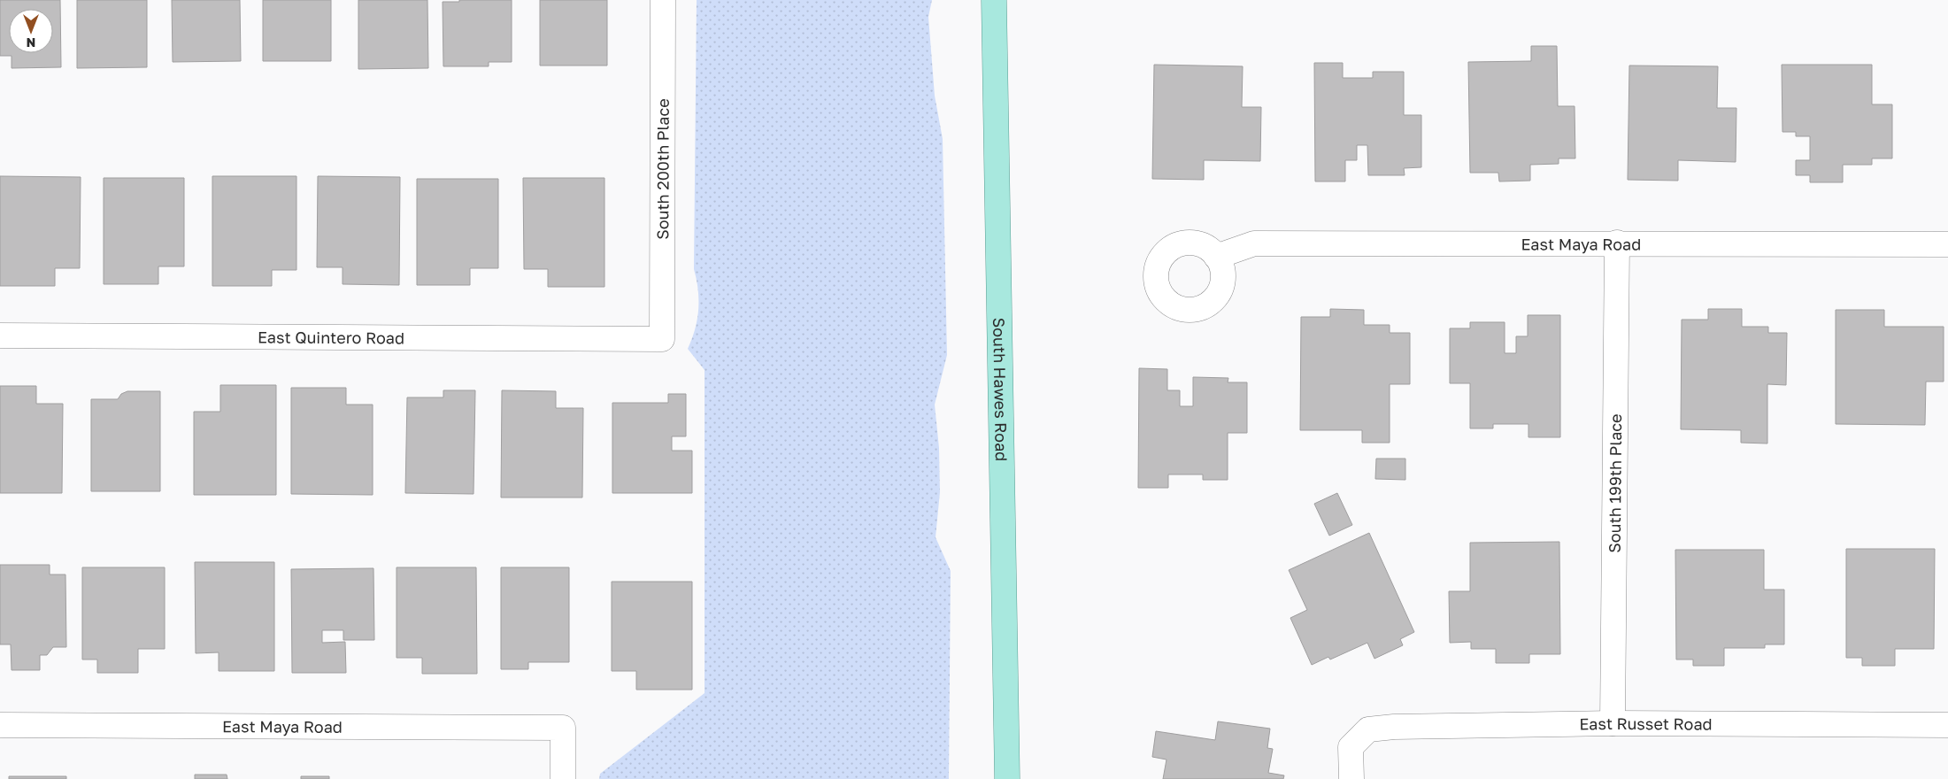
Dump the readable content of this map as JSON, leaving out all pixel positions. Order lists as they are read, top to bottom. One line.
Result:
{"streets":{"main road":["South Hawes Road"],"street":["South 200th Place","East Maya Road","East Quintero Road","South 199th Place","East Russet Road"]},"crossings":[["South 200th Place","East Quintero Road"],["East Maya Road","South 199th Place"],["South 199th Place","East Russet Road"]],"north":"bottom"}
